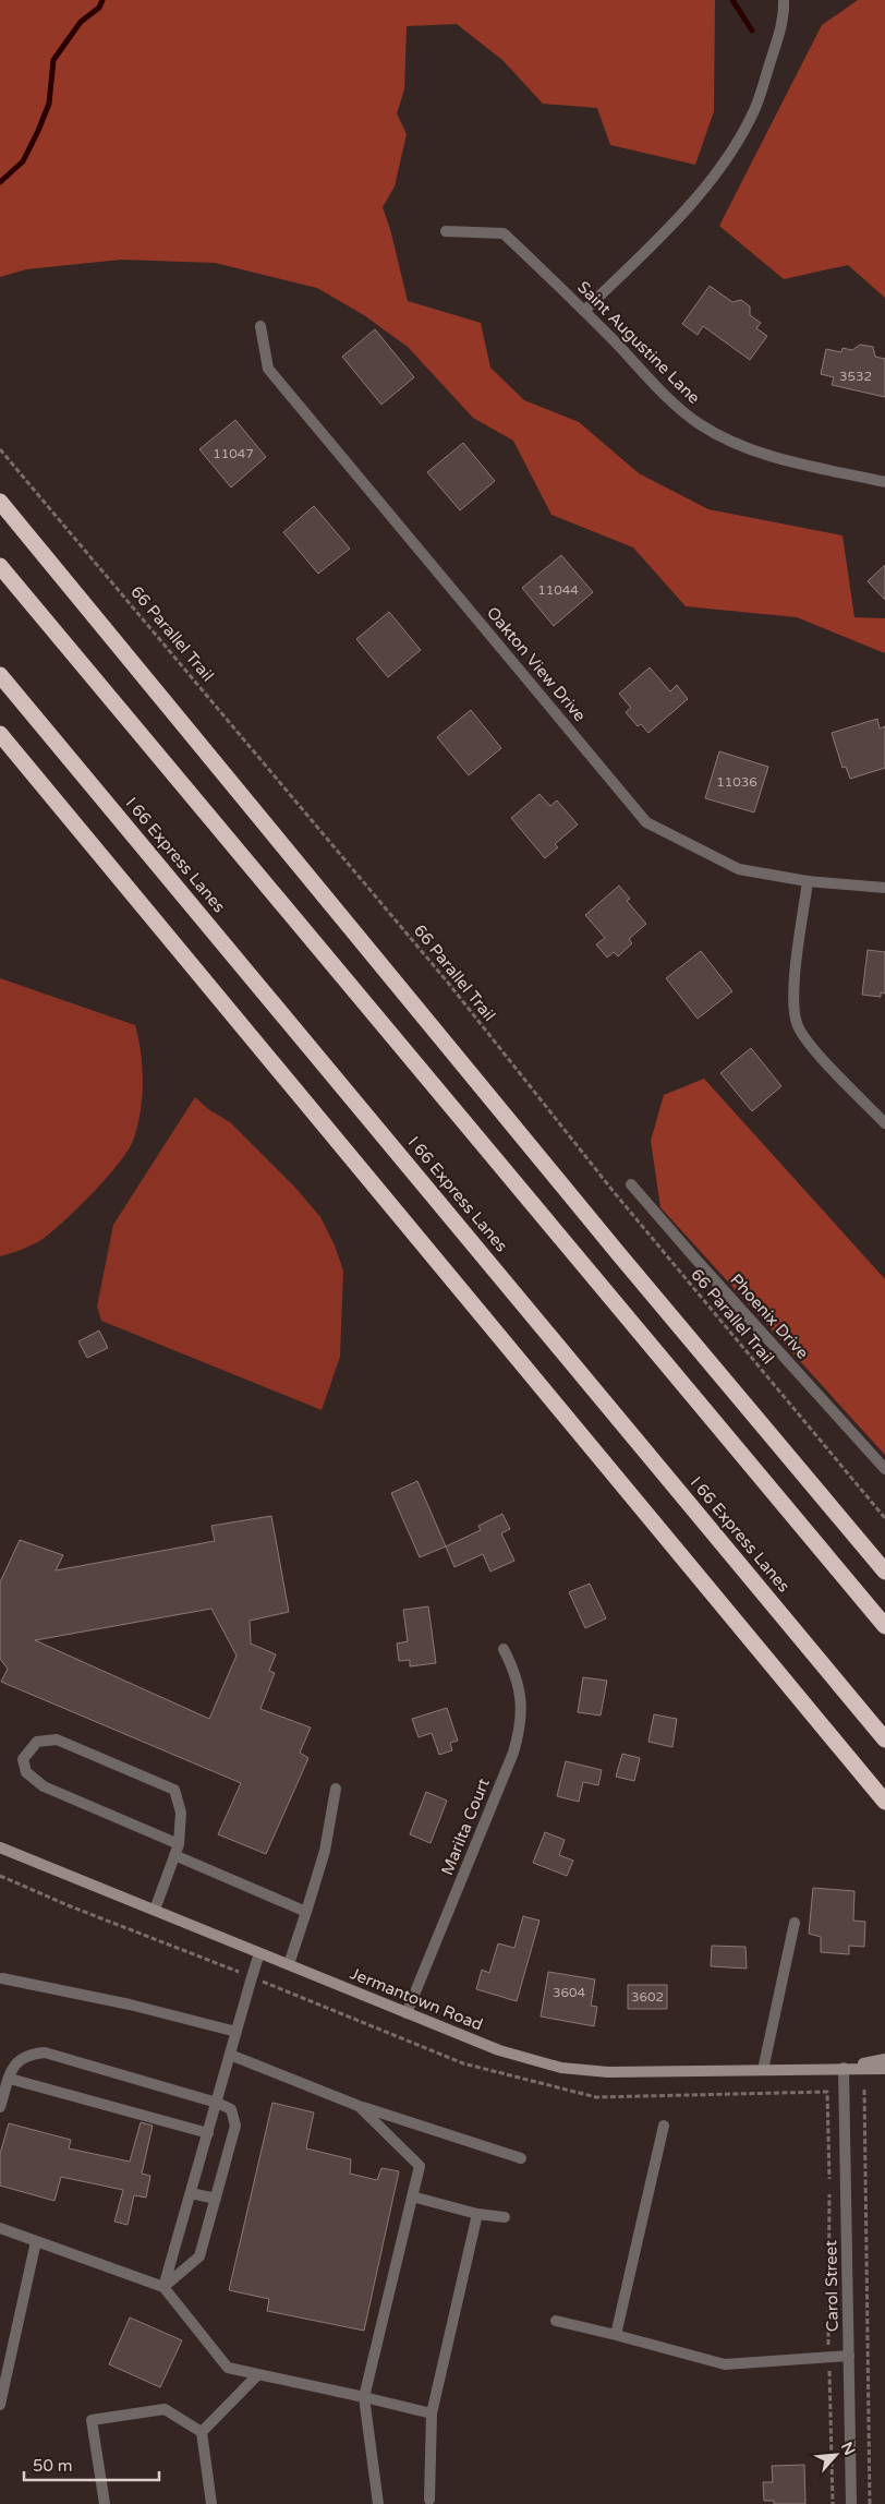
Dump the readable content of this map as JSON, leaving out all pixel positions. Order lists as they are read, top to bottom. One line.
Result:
{"streets":{"highway":["I 66 Express Lanes"],"main road":["Jermantown Road"],"street":["Saint Augustine Lane","Oakton View Drive","Phoenix Drive","Marilta Court","Carol Street"],"path":["66 Parallel Trail"]},"crossings":[["Marilta Court","Jermantown Road"],["Jermantown Road","Carol Street"]],"house_numbers":["3532","11047","11044","11036","3604","3602"],"scale_bar":"50 m","north":"top right"}
